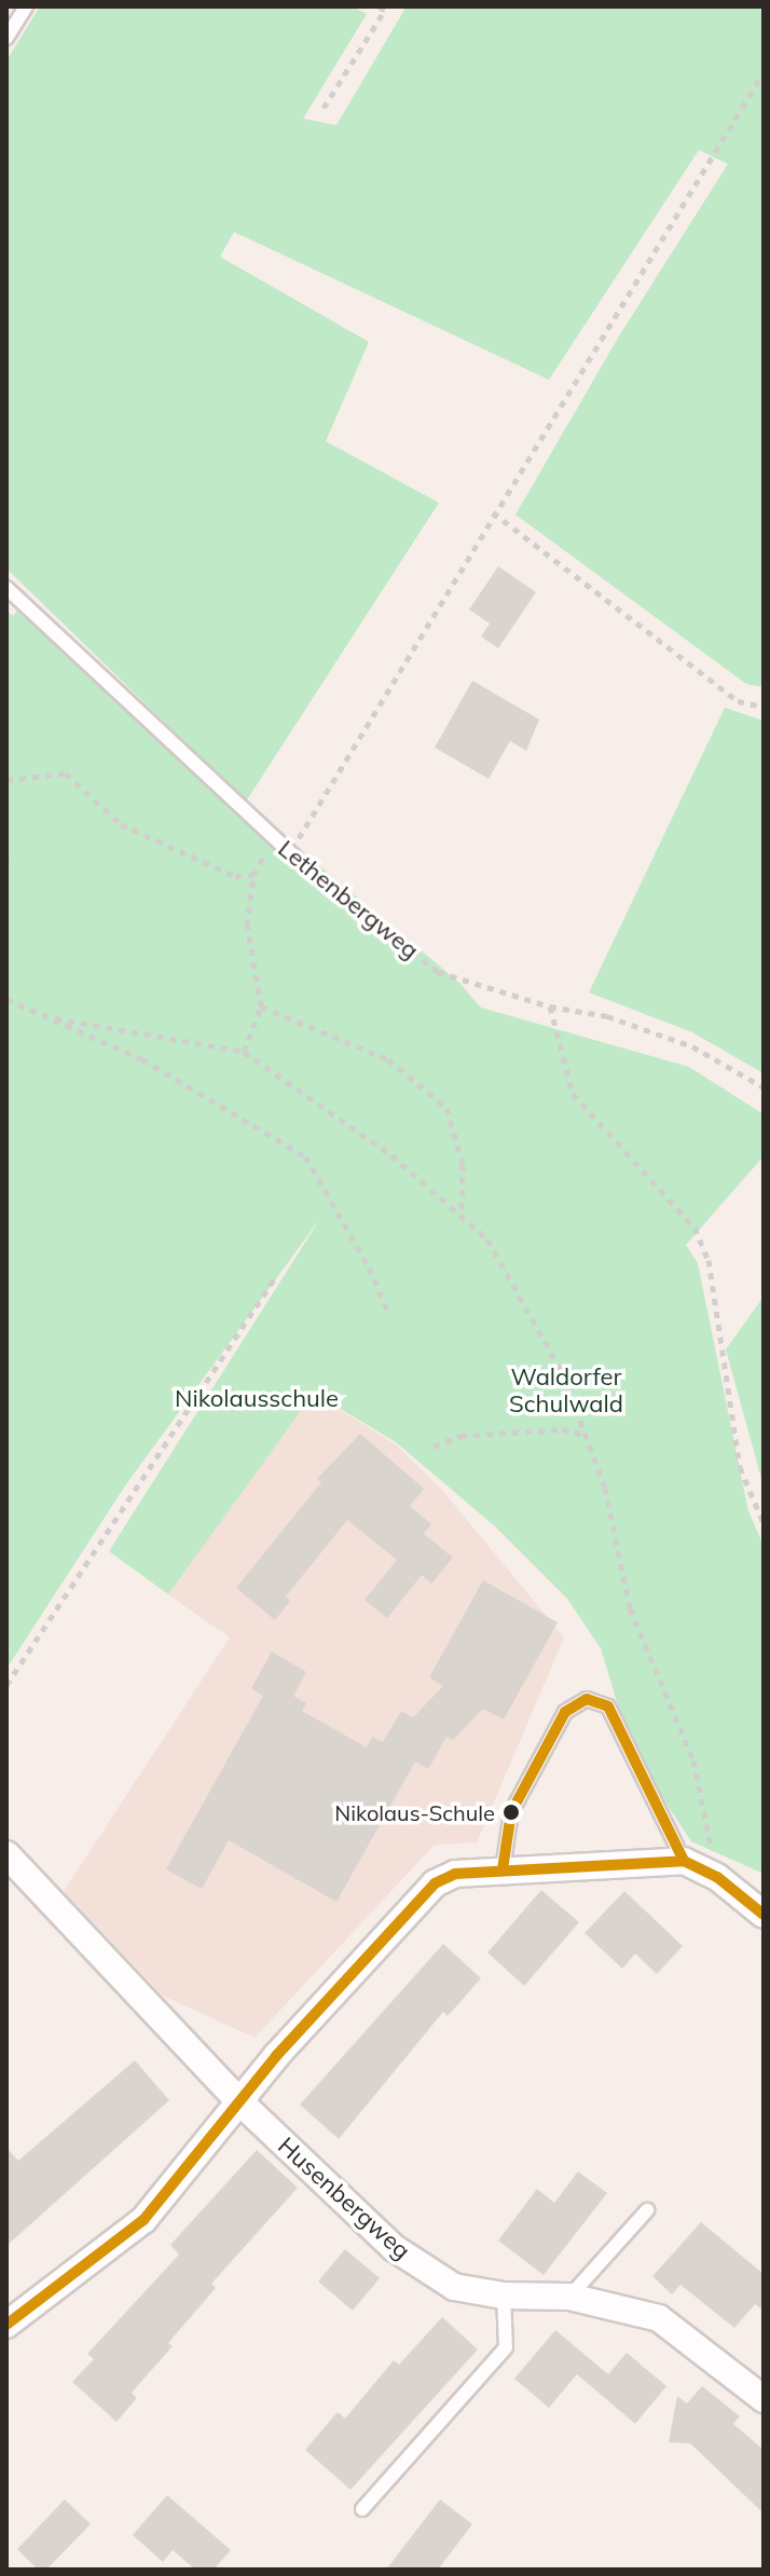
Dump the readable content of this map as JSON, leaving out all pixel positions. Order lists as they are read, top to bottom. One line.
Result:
{"streets":{"street":["Husenbergweg"],"lane":["Lethenbergweg"]},"parks":["Waldorfer Schulwald","Nikolausschule"],"places":["Nikolaus-Schule"]}
